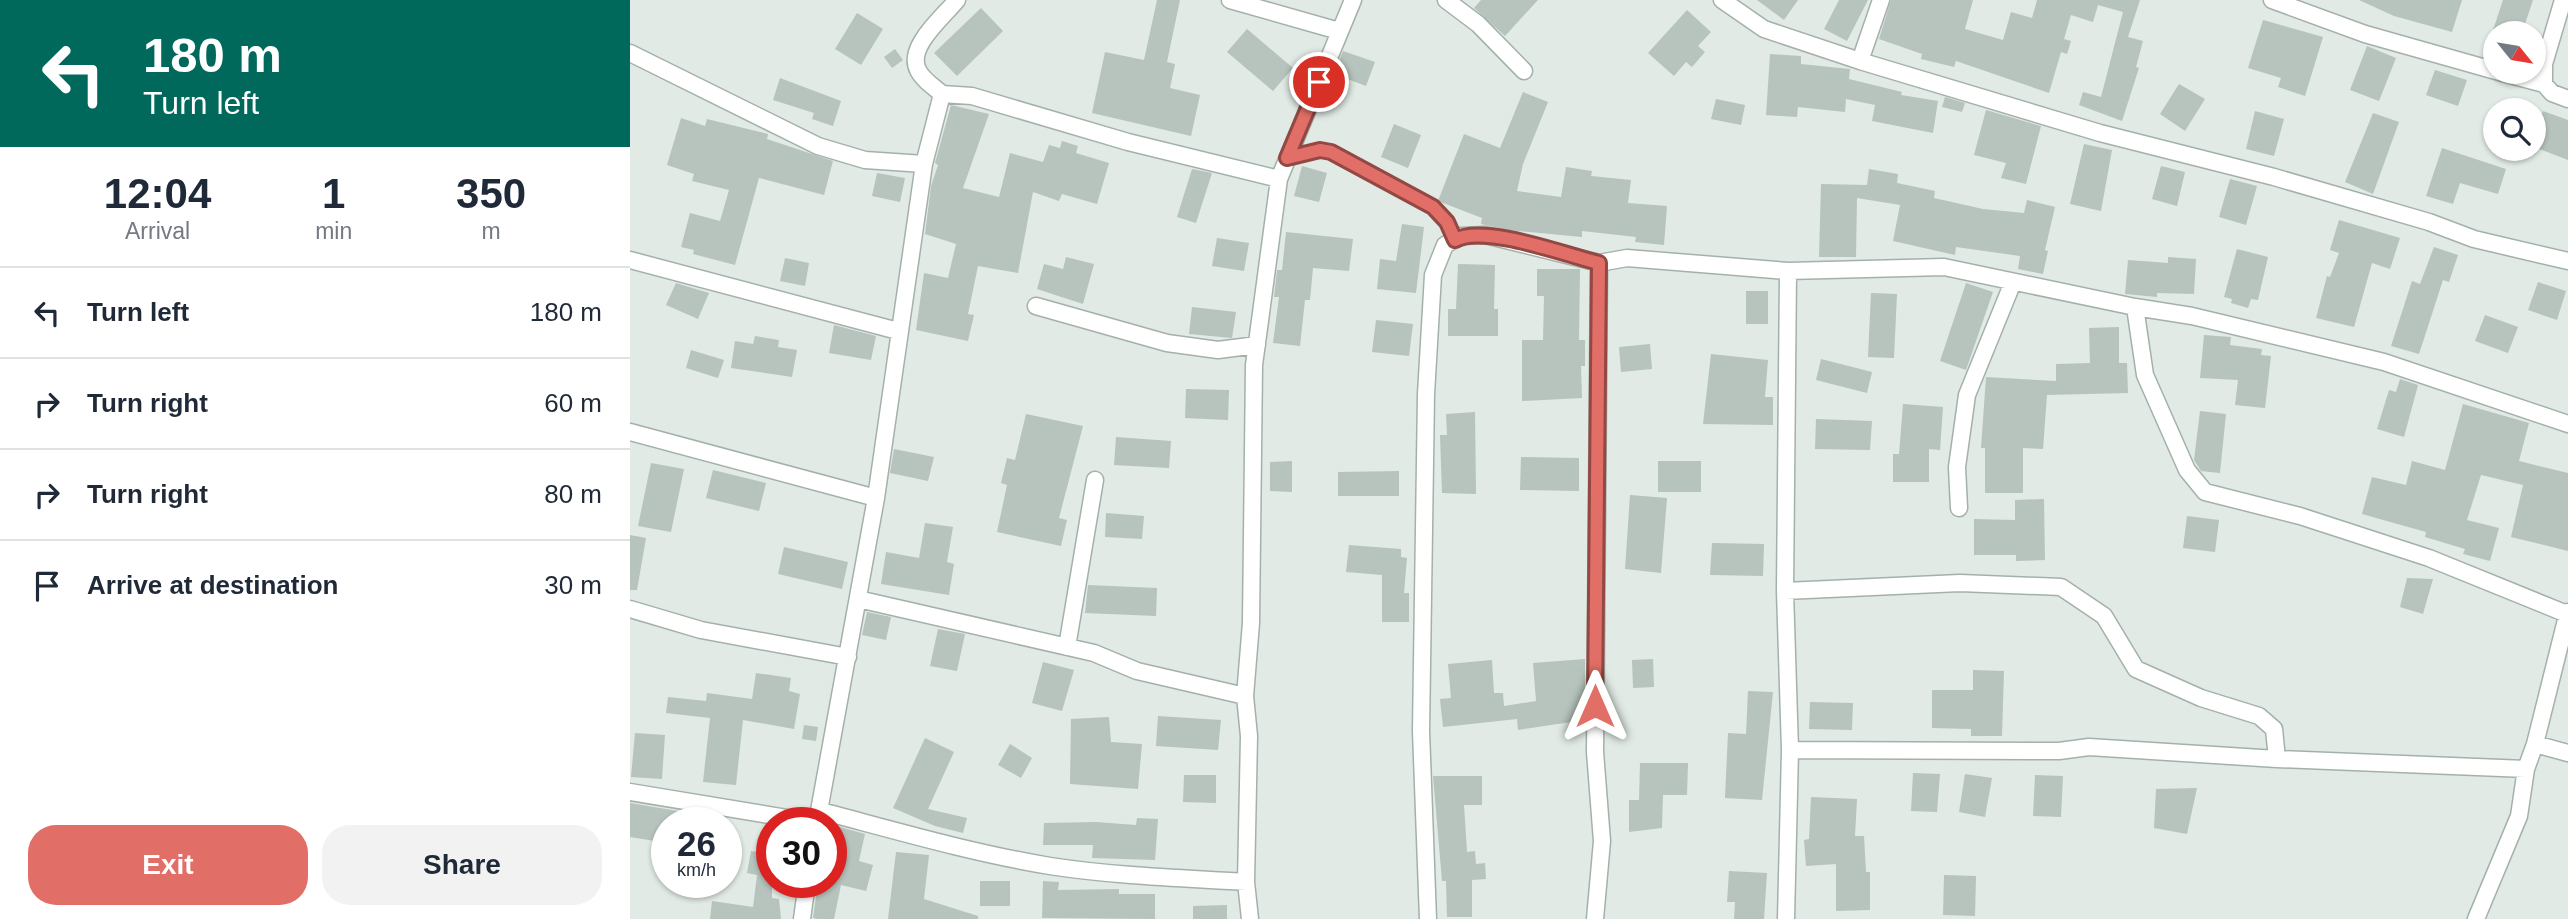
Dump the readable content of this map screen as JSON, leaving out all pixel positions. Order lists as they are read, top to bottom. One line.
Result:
{"north":"bottom right","page":{"turn":["180 m","Turn left"],"eta":["12:04","Arrival","1","min","350","m"],"list":[{"name":"Turn left","value":"180 m"},{"name":"Turn right","value":"60 m"},{"name":"Turn right","value":"80 m"},{"name":"Arrive at destination","value":"30 m"}],"speed":"26 km/h","limit":"30","buttons":["Exit","Share"]}}
